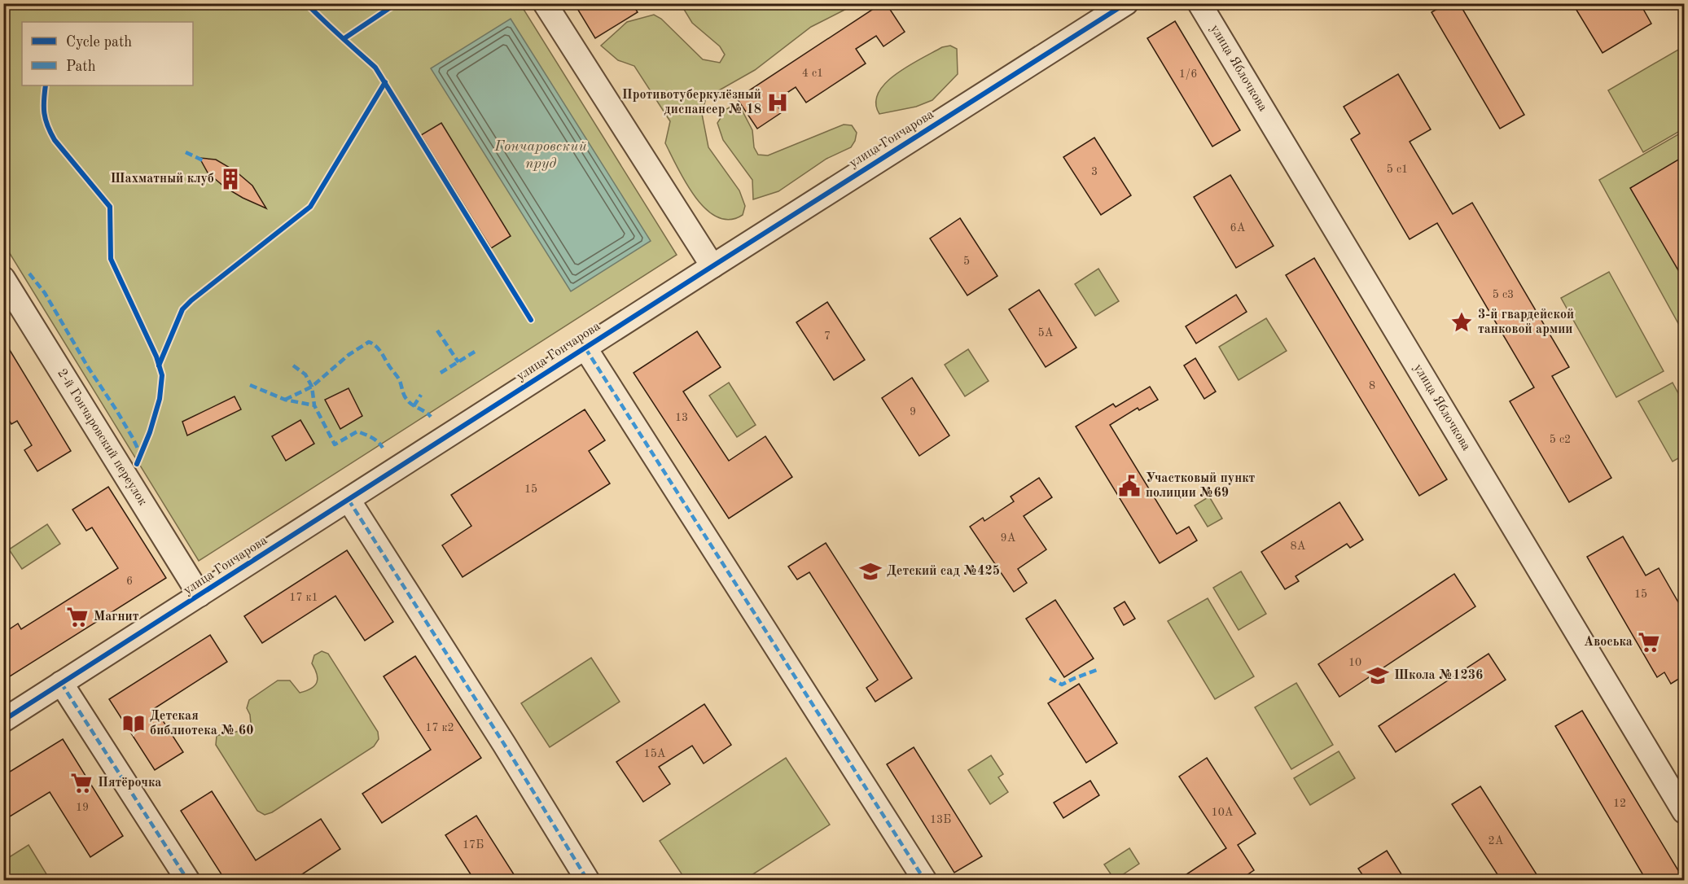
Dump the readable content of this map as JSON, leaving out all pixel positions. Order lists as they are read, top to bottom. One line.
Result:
{"streets":{"street":["улица Яблочкова","улица Гончарова","2-й Гончаровский переулок"]},"crossings":[["улица Гончарова","2-й Гончаровский переулок"]],"water":["Гончаровский пруд"],"places":{"hospital":["Противотуберкулёзный диспансер № 18"],"building":["Шахматный клуб"],"place":["3-й гвардейской танковой армии"],"public building":["Участковый пункт полиции №69"],"school or university":["Детский сад №425","Школа №1236"],"supermarket":["Магнит","Авоська","Пятёрочка"],"library":["Детская библиотека № 60"]},"house_numbers":["4 с1","1/6","5 с1","3","6А","5","5 с3","5А","7","8","9","13","5 с2","15","9A","8А","6","15","17 к1","10","17 к2","15А","12","19","10А","13Б","2А","17Б"],"legend":["Cycle path","Path"]}
